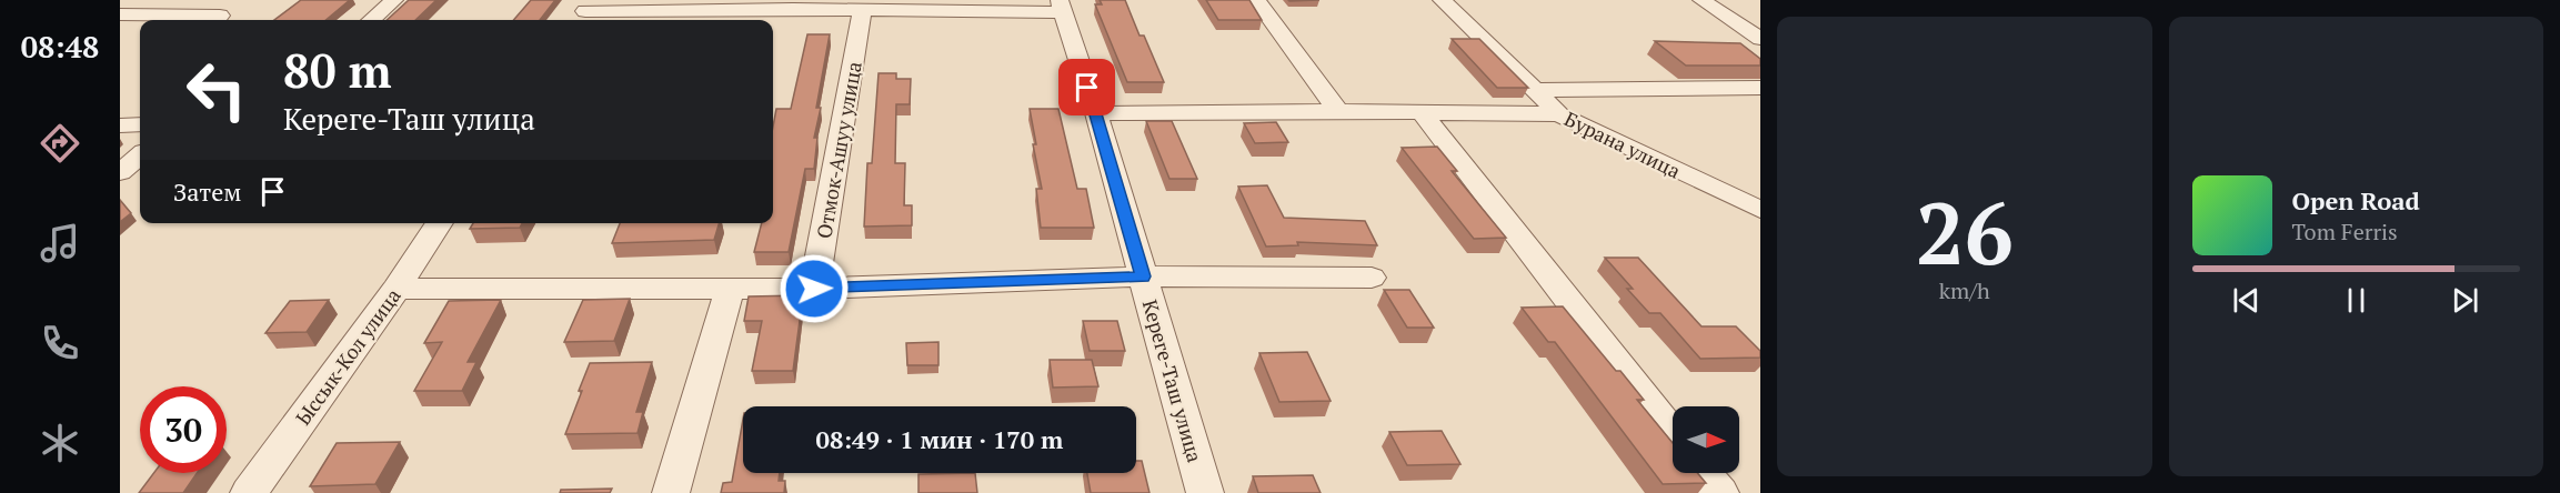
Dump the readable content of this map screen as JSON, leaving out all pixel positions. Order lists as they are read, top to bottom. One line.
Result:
{"streets":{"street":["Бурана улица","Отмок-Ашуу улица","Ыссык-Кол улица","Кереге-Таш улица"]},"north":"right","page":{"tabs":"08:48","tile":["26","km/h"],"turn":["80 m","Кереге-Таш улица"],"then":"Затем","song":["Open Road","Tom Ferris"],"limit":"30","trip":"08:49 · 1 мин · 170 m"}}
